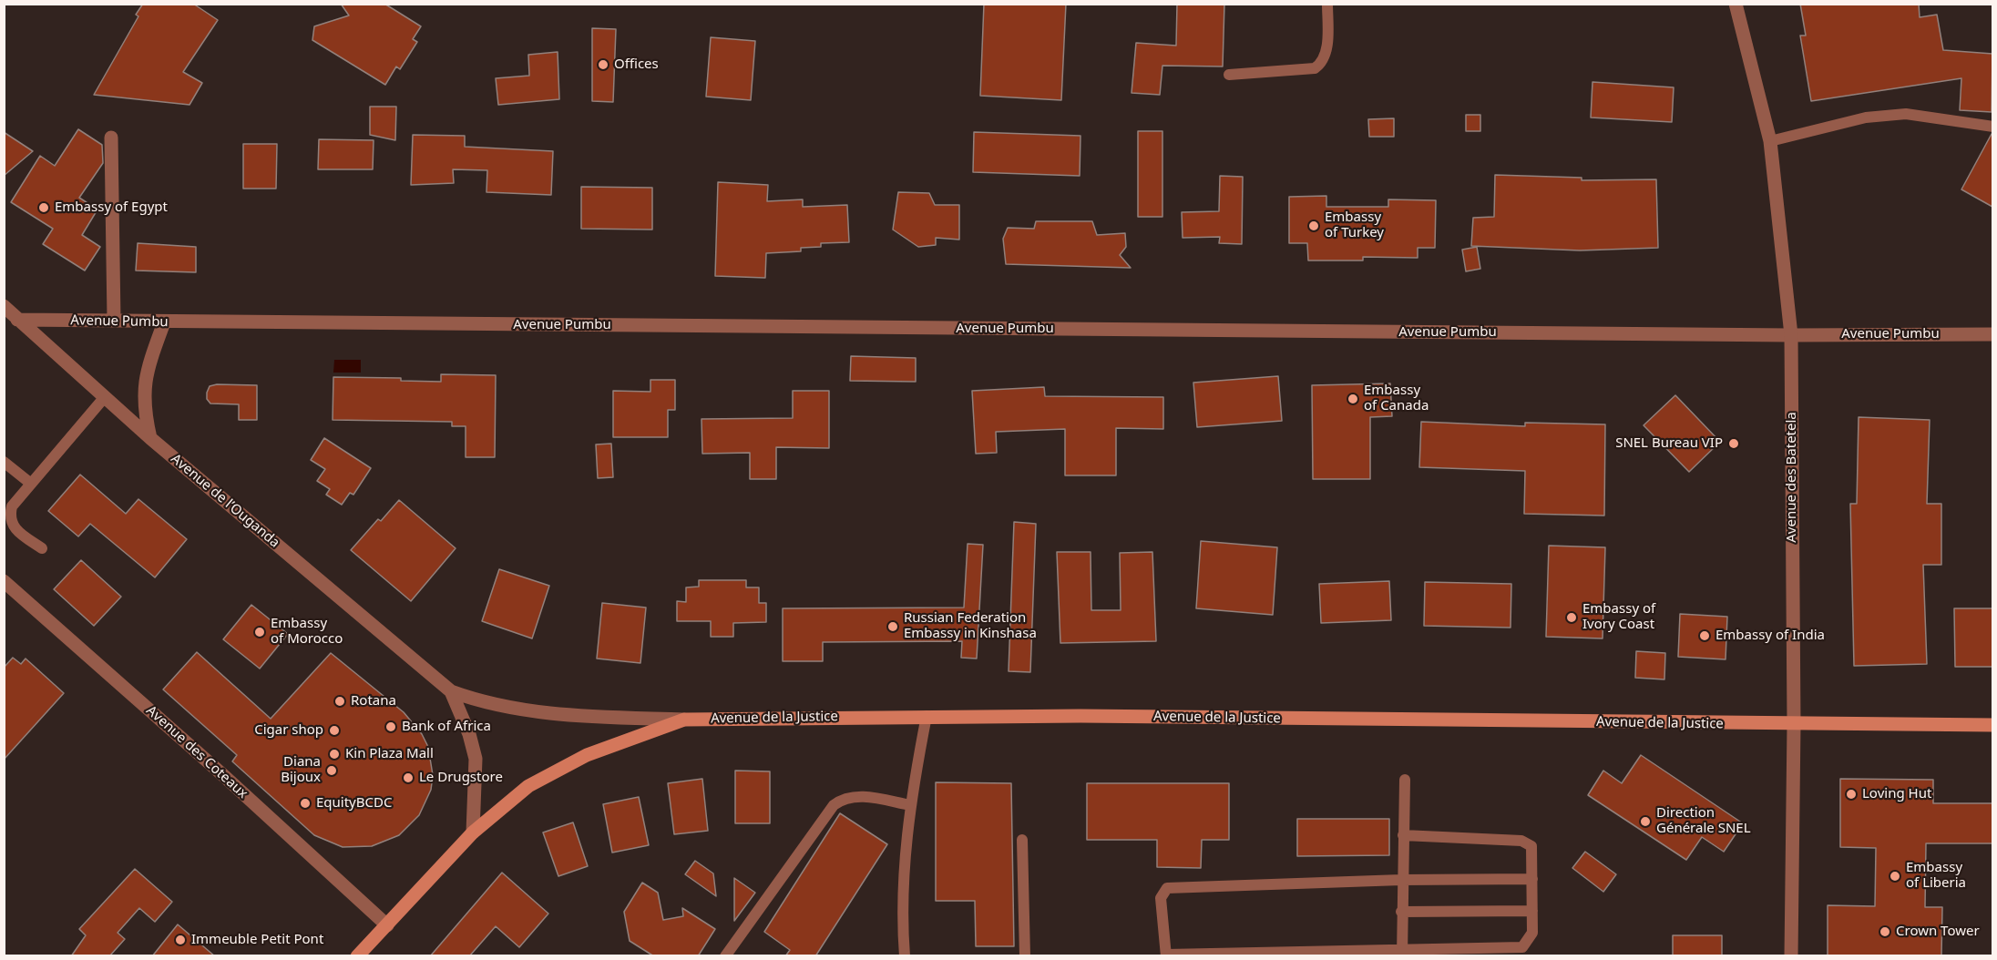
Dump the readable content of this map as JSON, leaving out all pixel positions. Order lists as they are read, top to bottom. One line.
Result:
{"streets":{"main road":["Avenue de la Justice"],"street":["Avenue Pumbu","Avenue des Batetela","Avenue de l’Ouganda","Avenue des Coteaux"]},"crossings":[["Avenue Pumbu","Avenue des Batetela"],["Avenue Pumbu","Avenue de l’Ouganda"],["Avenue des Batetela","Avenue de la Justice"],["Avenue de l’Ouganda","Avenue de la Justice"],["Avenue de la Justice","Avenue des Coteaux"]],"places":["Offices","Embassy of Egypt","Embassy of Turkey","Embassy of Canada","SNEL Bureau VIP","Embassy of Ivory Coast","Russian Federation Embassy in Kinshasa","Embassy of Morocco","Embassy of India","Rotana","Bank of Africa","Cigar shop","Kin Plaza Mall","Diana Bijoux","Le Drugstore","Loving Hut","EquityBCDC","Direction Générale SNEL","Embassy of Liberia","Crown Tower","Immeuble Petit Pont"]}
